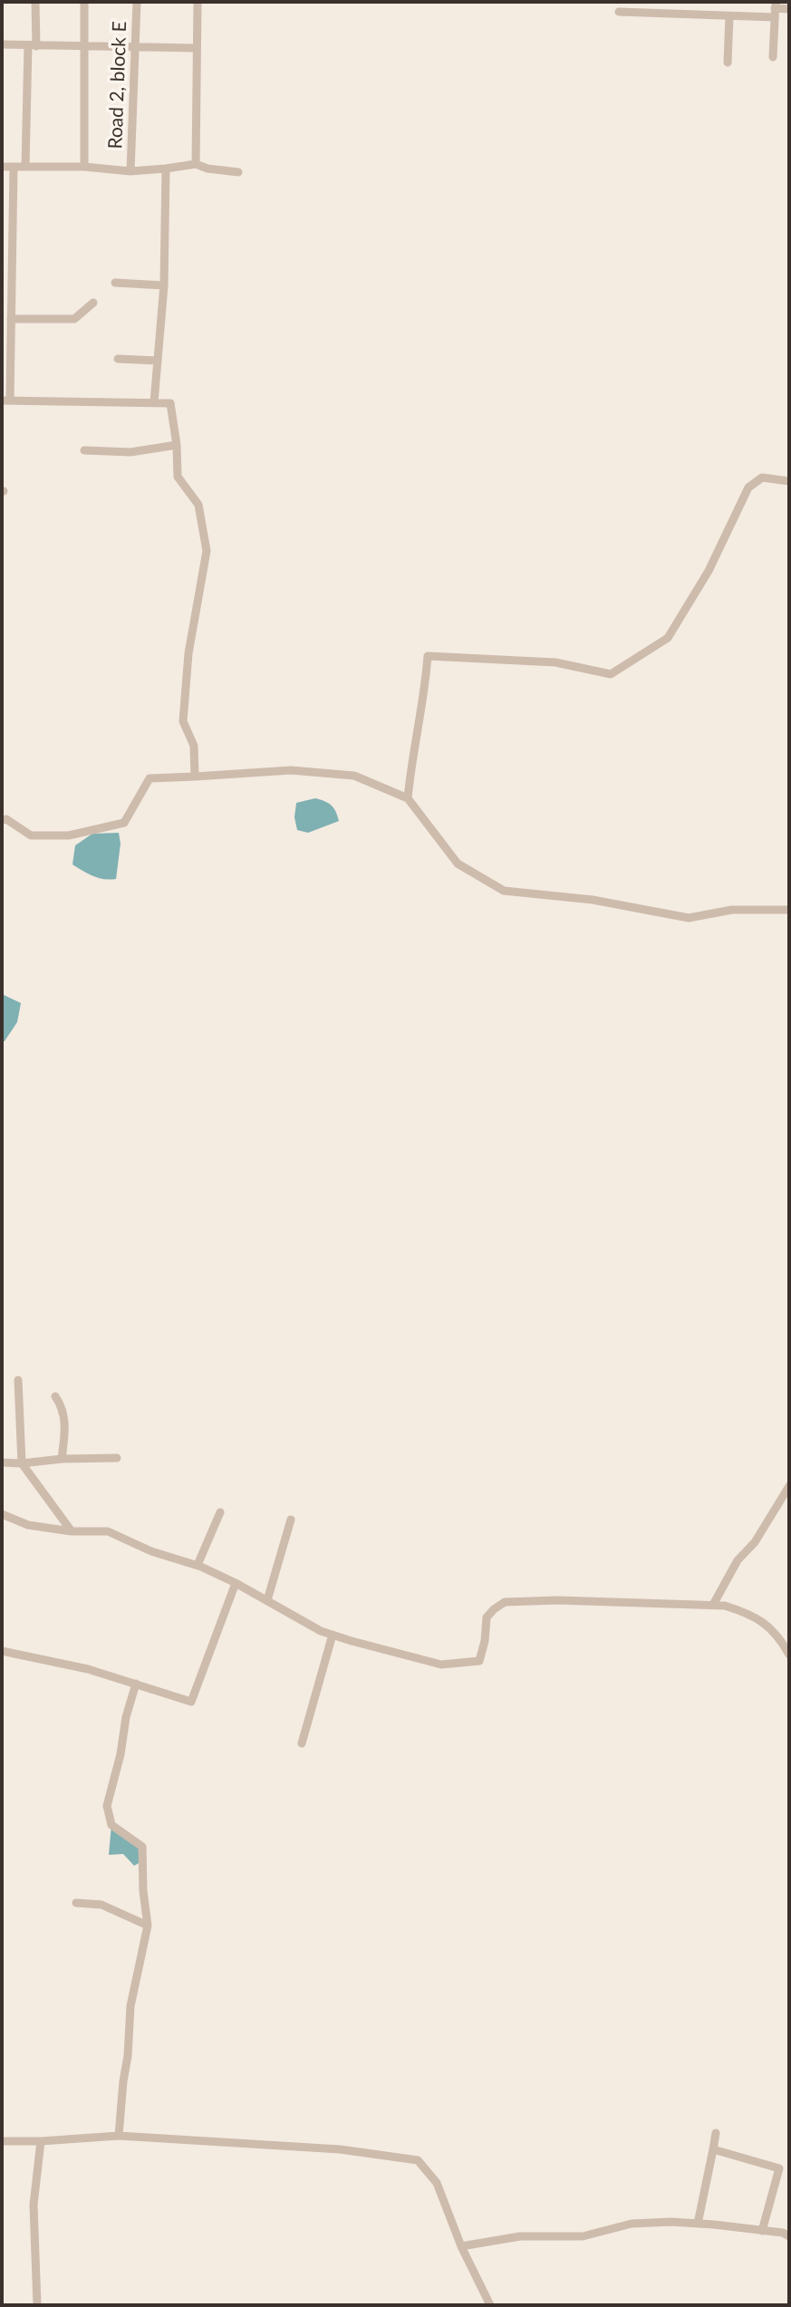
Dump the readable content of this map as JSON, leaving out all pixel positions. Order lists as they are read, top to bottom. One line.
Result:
{"streets":{"street":["Road 2, block E"]}}
